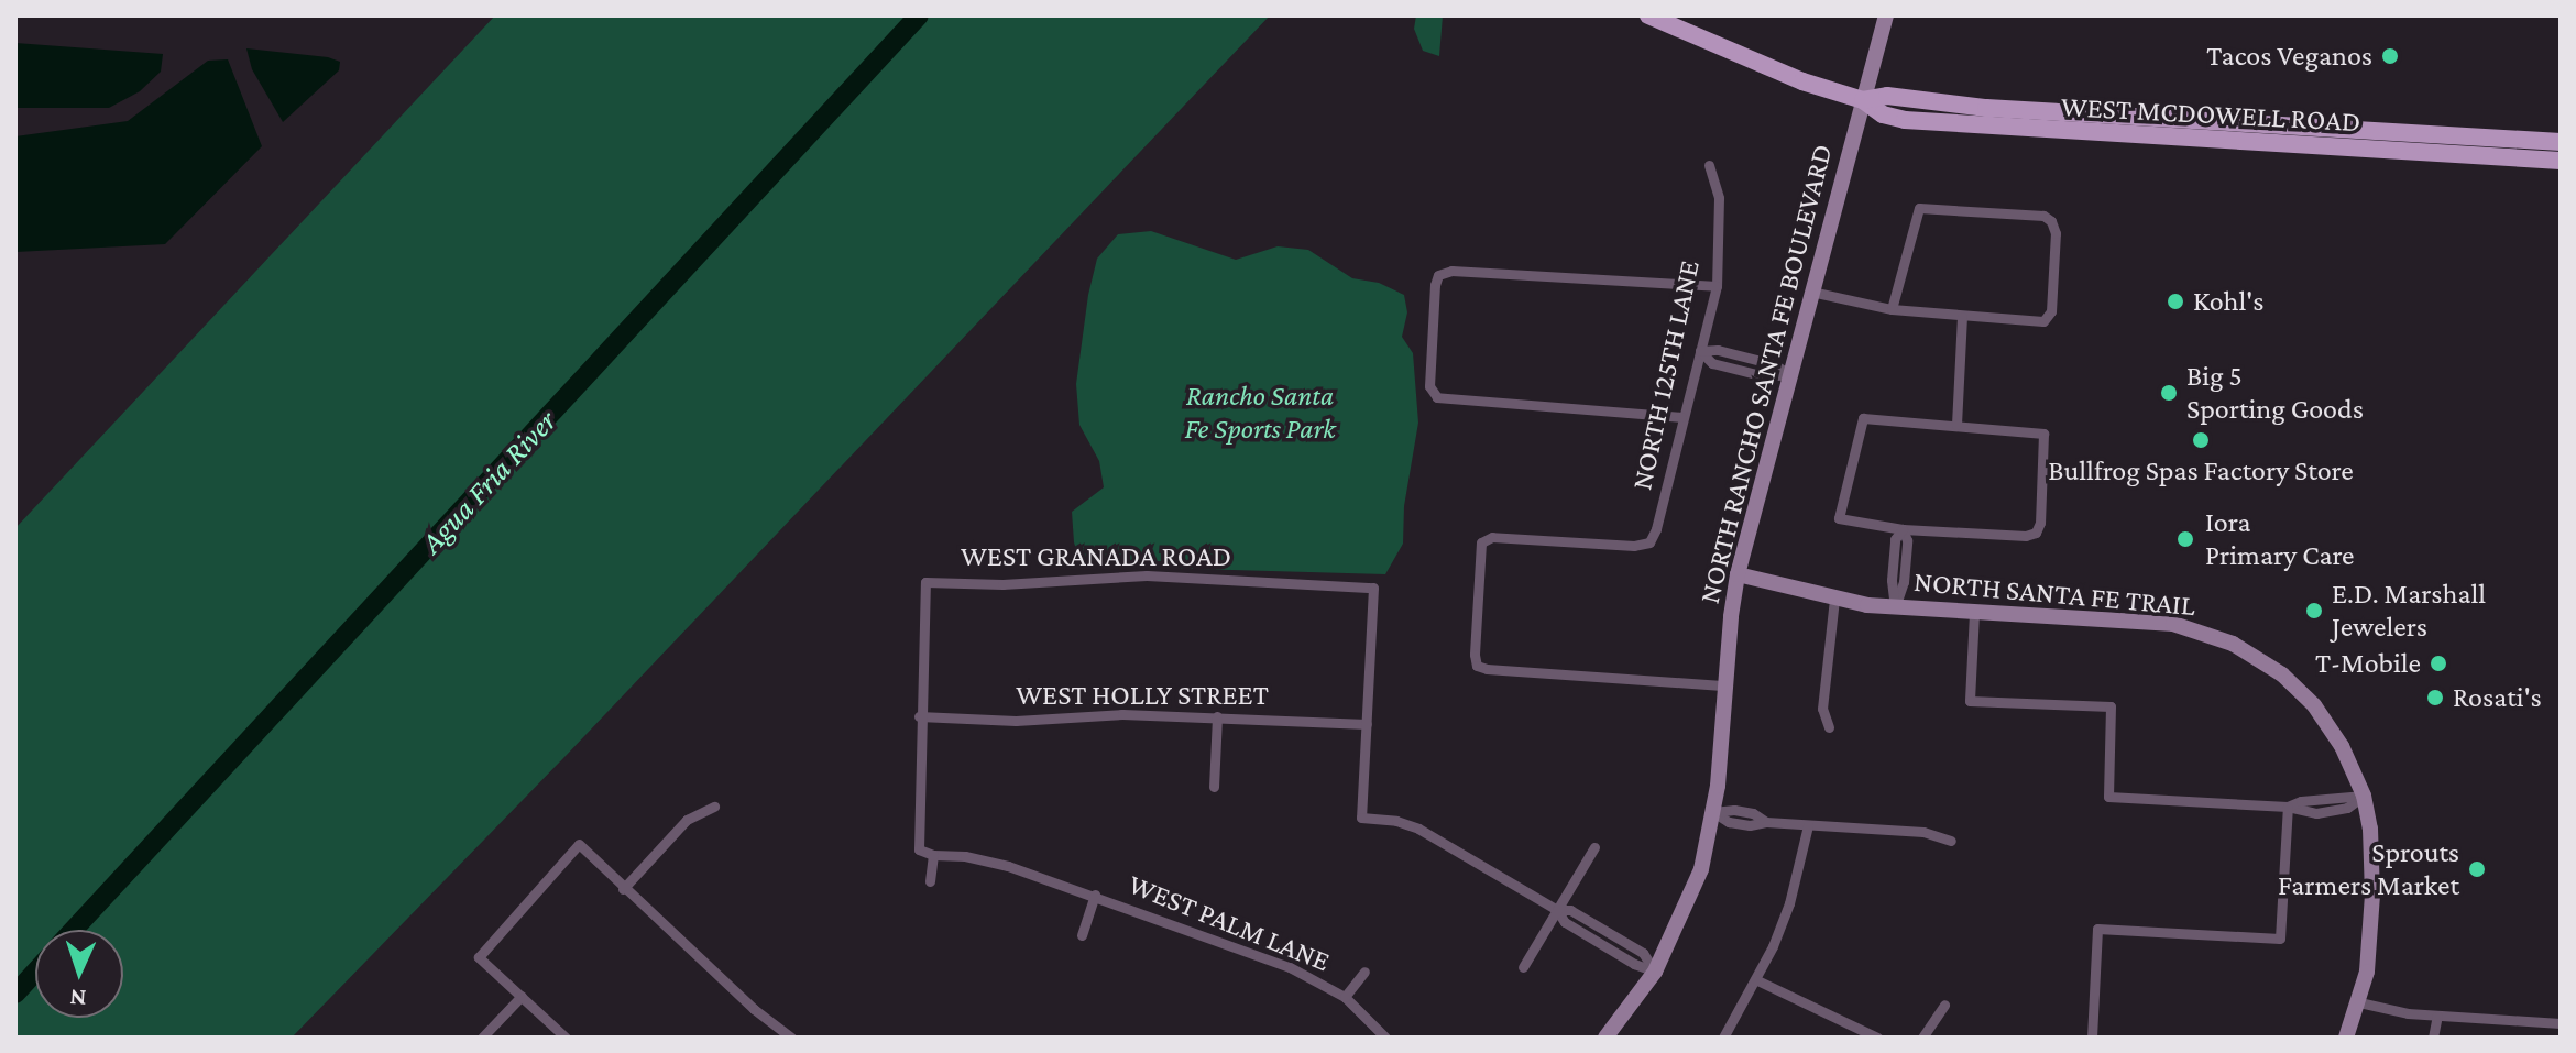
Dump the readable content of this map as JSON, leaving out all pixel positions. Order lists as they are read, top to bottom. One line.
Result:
{"streets":{"main road":["WEST MCDOWELL ROAD"],"street":["NORTH RANCHO SANTA FE BOULEVARD","NORTH 125TH LANE","WEST GRANADA ROAD","NORTH SANTA FE TRAIL","WEST HOLLY STREET","WEST PALM LANE"]},"crossings":[["WEST MCDOWELL ROAD","NORTH RANCHO SANTA FE BOULEVARD"],["NORTH RANCHO SANTA FE BOULEVARD","NORTH 125TH LANE"],["NORTH RANCHO SANTA FE BOULEVARD","NORTH SANTA FE TRAIL"],["WEST GRANADA ROAD","WEST HOLLY STREET"]],"water":["Agua Fria River"],"parks":["Rancho Santa Fe Sports Park"],"places":["Tacos Veganos","Kohl's","Big 5 Sporting Goods","Bullfrog Spas Factory Store","Iora Primary Care","E.D. Marshall Jewelers","T-Mobile","Rosati's","Sprouts Farmers Market"],"north":"bottom"}
